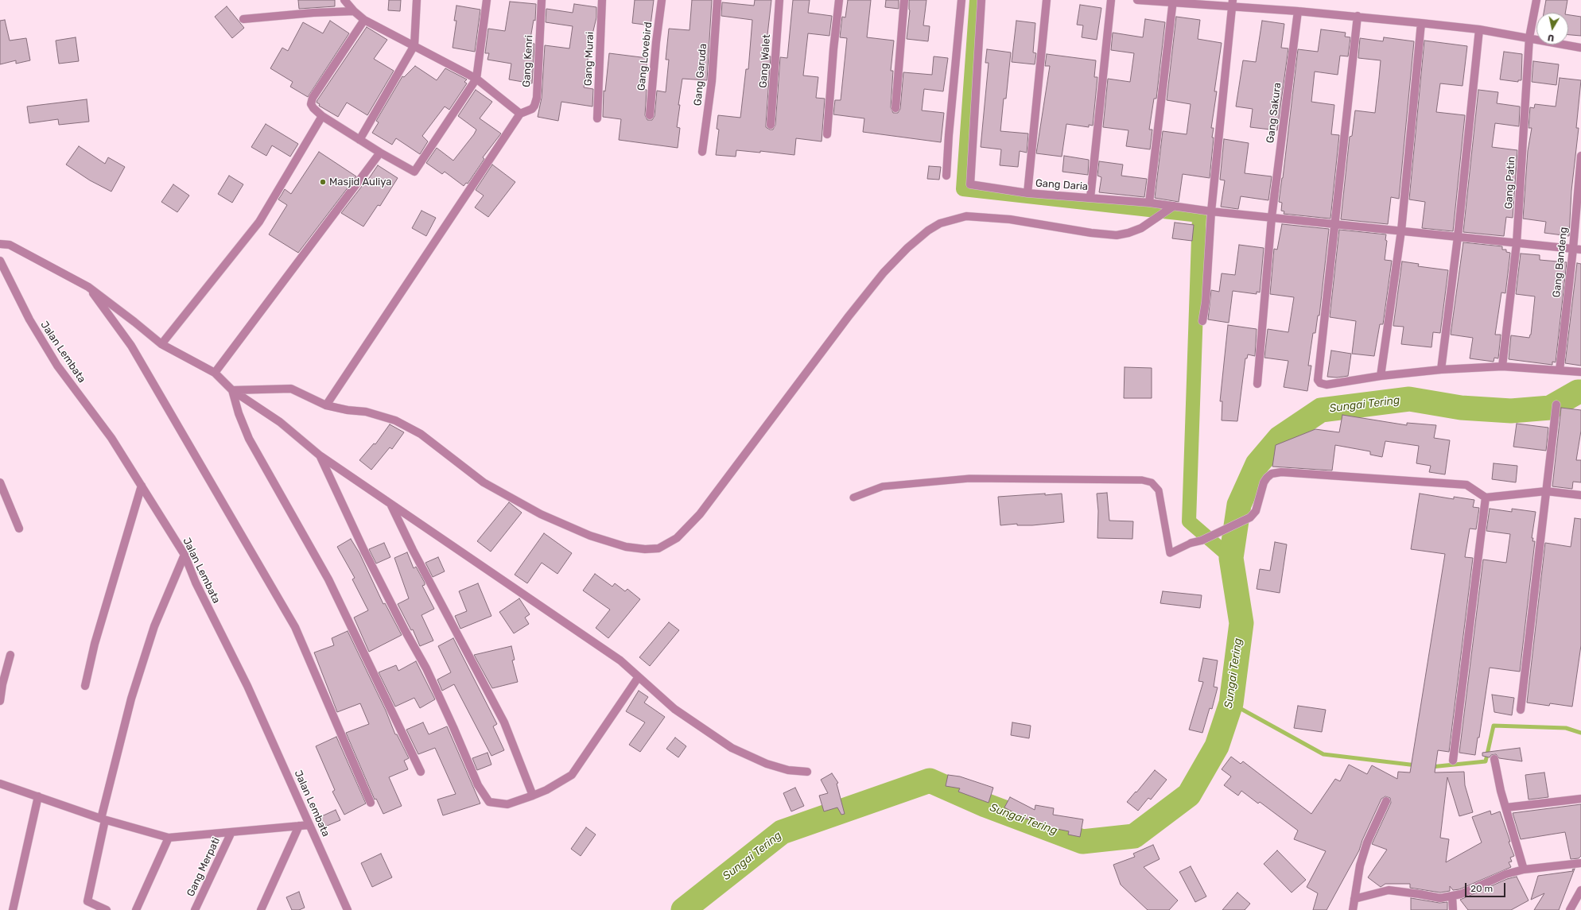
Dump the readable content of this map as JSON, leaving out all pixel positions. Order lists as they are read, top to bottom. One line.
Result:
{"streets":{"street":["Gang Lovebird","Gang Murai","Gang Kenri","Gang Walet","Gang Garuda","Gang Sakura","Gang Patin","Gang Daria","Gang Bandeng","Jalan Lembata","Gang Merpati"]},"crossings":[["Gang Sakura","Gang Daria"],["Gang Patin","Gang Daria"],["Gang Daria","Gang Bandeng"]],"water":["Sungai Tering"],"places":["Masjid Auliya"],"scale_bar":"20 m","north":"bottom"}
